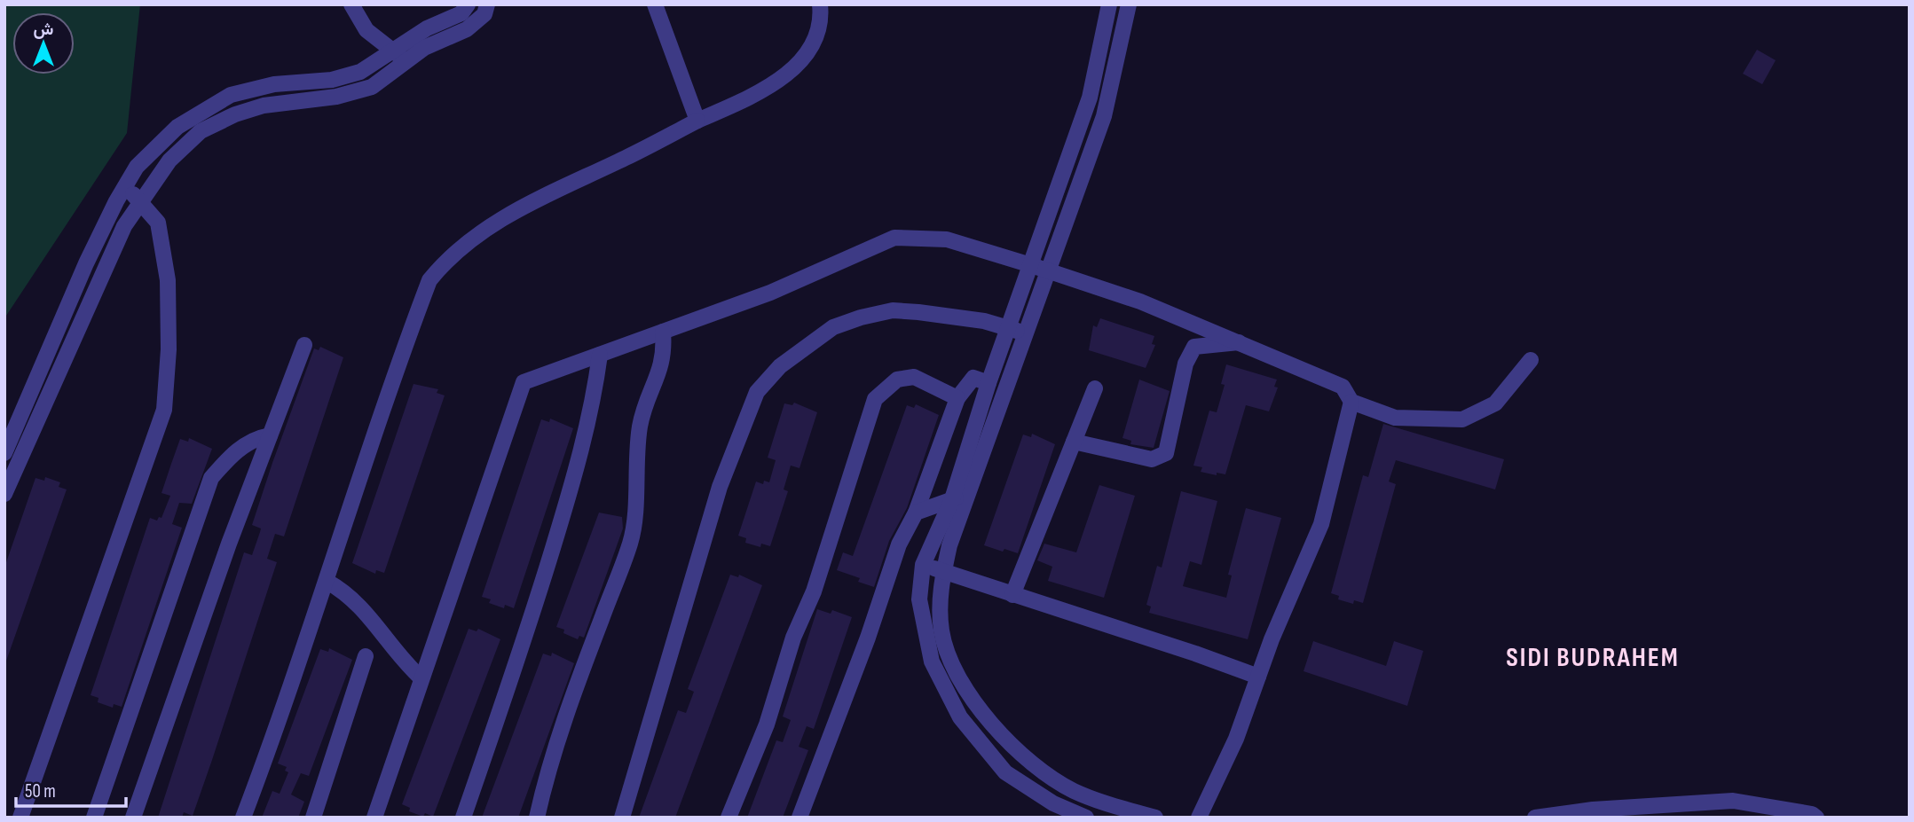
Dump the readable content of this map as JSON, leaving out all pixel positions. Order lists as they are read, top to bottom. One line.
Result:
{"districts":["SIDI BUDRAHEM"],"scale_bar":"50 m","north":"top"}
